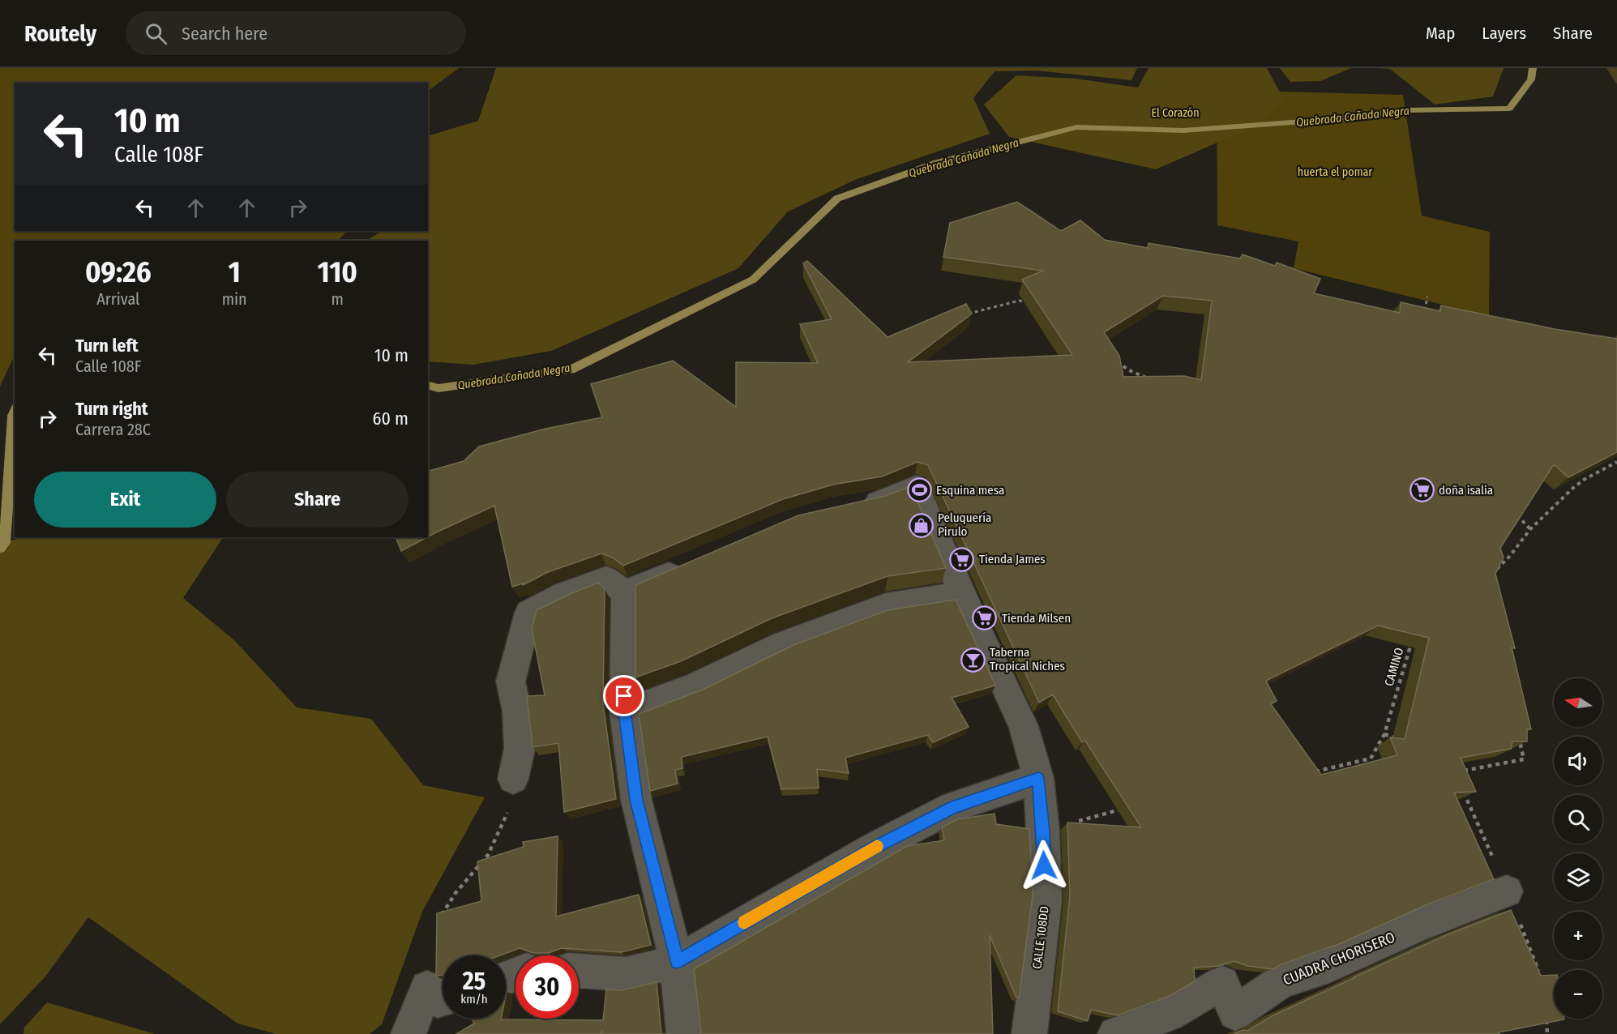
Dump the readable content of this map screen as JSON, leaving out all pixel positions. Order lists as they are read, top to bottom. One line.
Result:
{"streets":{"street":["CALLE 108DD","CUADRA CHORISERO"],"path":["CAMINO"]},"water":["Quebrada Cañada Negra"],"parks":["El Corazón","huerta el pomar"],"places":{"sports":["Esquina mesa"],"supermarket":["doña isalia","Tienda James","Tienda Milsen"],"shop":["Peluquería Pirulo"],"bar":["Taberna Tropical Niches"]},"north":"left","page":{"header":"Routely","search":"Search here","nav":["Map","Layers","Share"],"turn":["10 m","Calle 108F"],"eta":["09:26","Arrival","1","min","110","m"],"list":[{"name":"Turn left","note":"Calle 108F","value":"10 m"},{"name":"Turn right","note":"Carrera 28C","value":"60 m"}],"buttons":["Exit","Share"],"map_buttons":["+","−"],"speed":"25 km/h","limit":"30"}}
